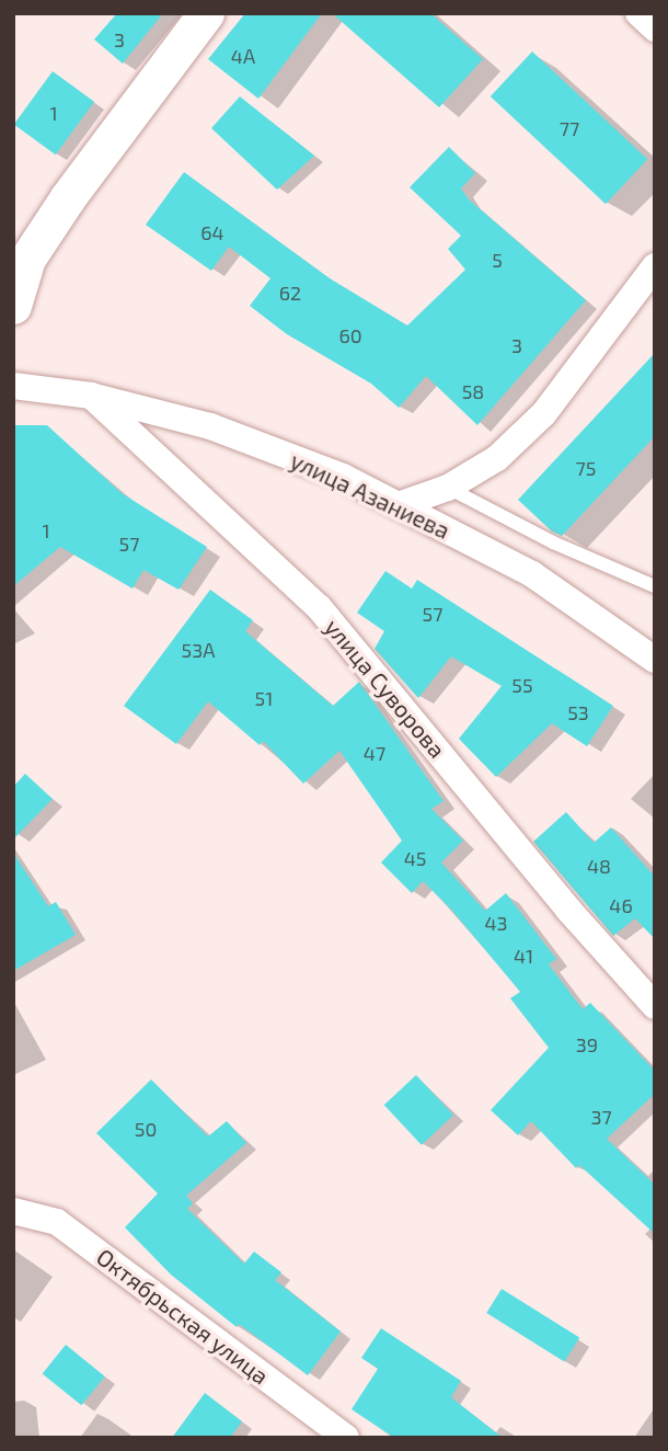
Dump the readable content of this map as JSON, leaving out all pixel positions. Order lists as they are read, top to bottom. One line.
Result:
{"streets":{"street":["улица Азаниева","улица Суворова","Октябрьская улица"]},"crossings":[["улица Азаниева","улица Суворова"]],"house_numbers":["3","4А","1","77","64","5","62","60","3","58","75","1","57","57","53А","55","51","53","47","45","48","46","43","41","39","37","50"]}
